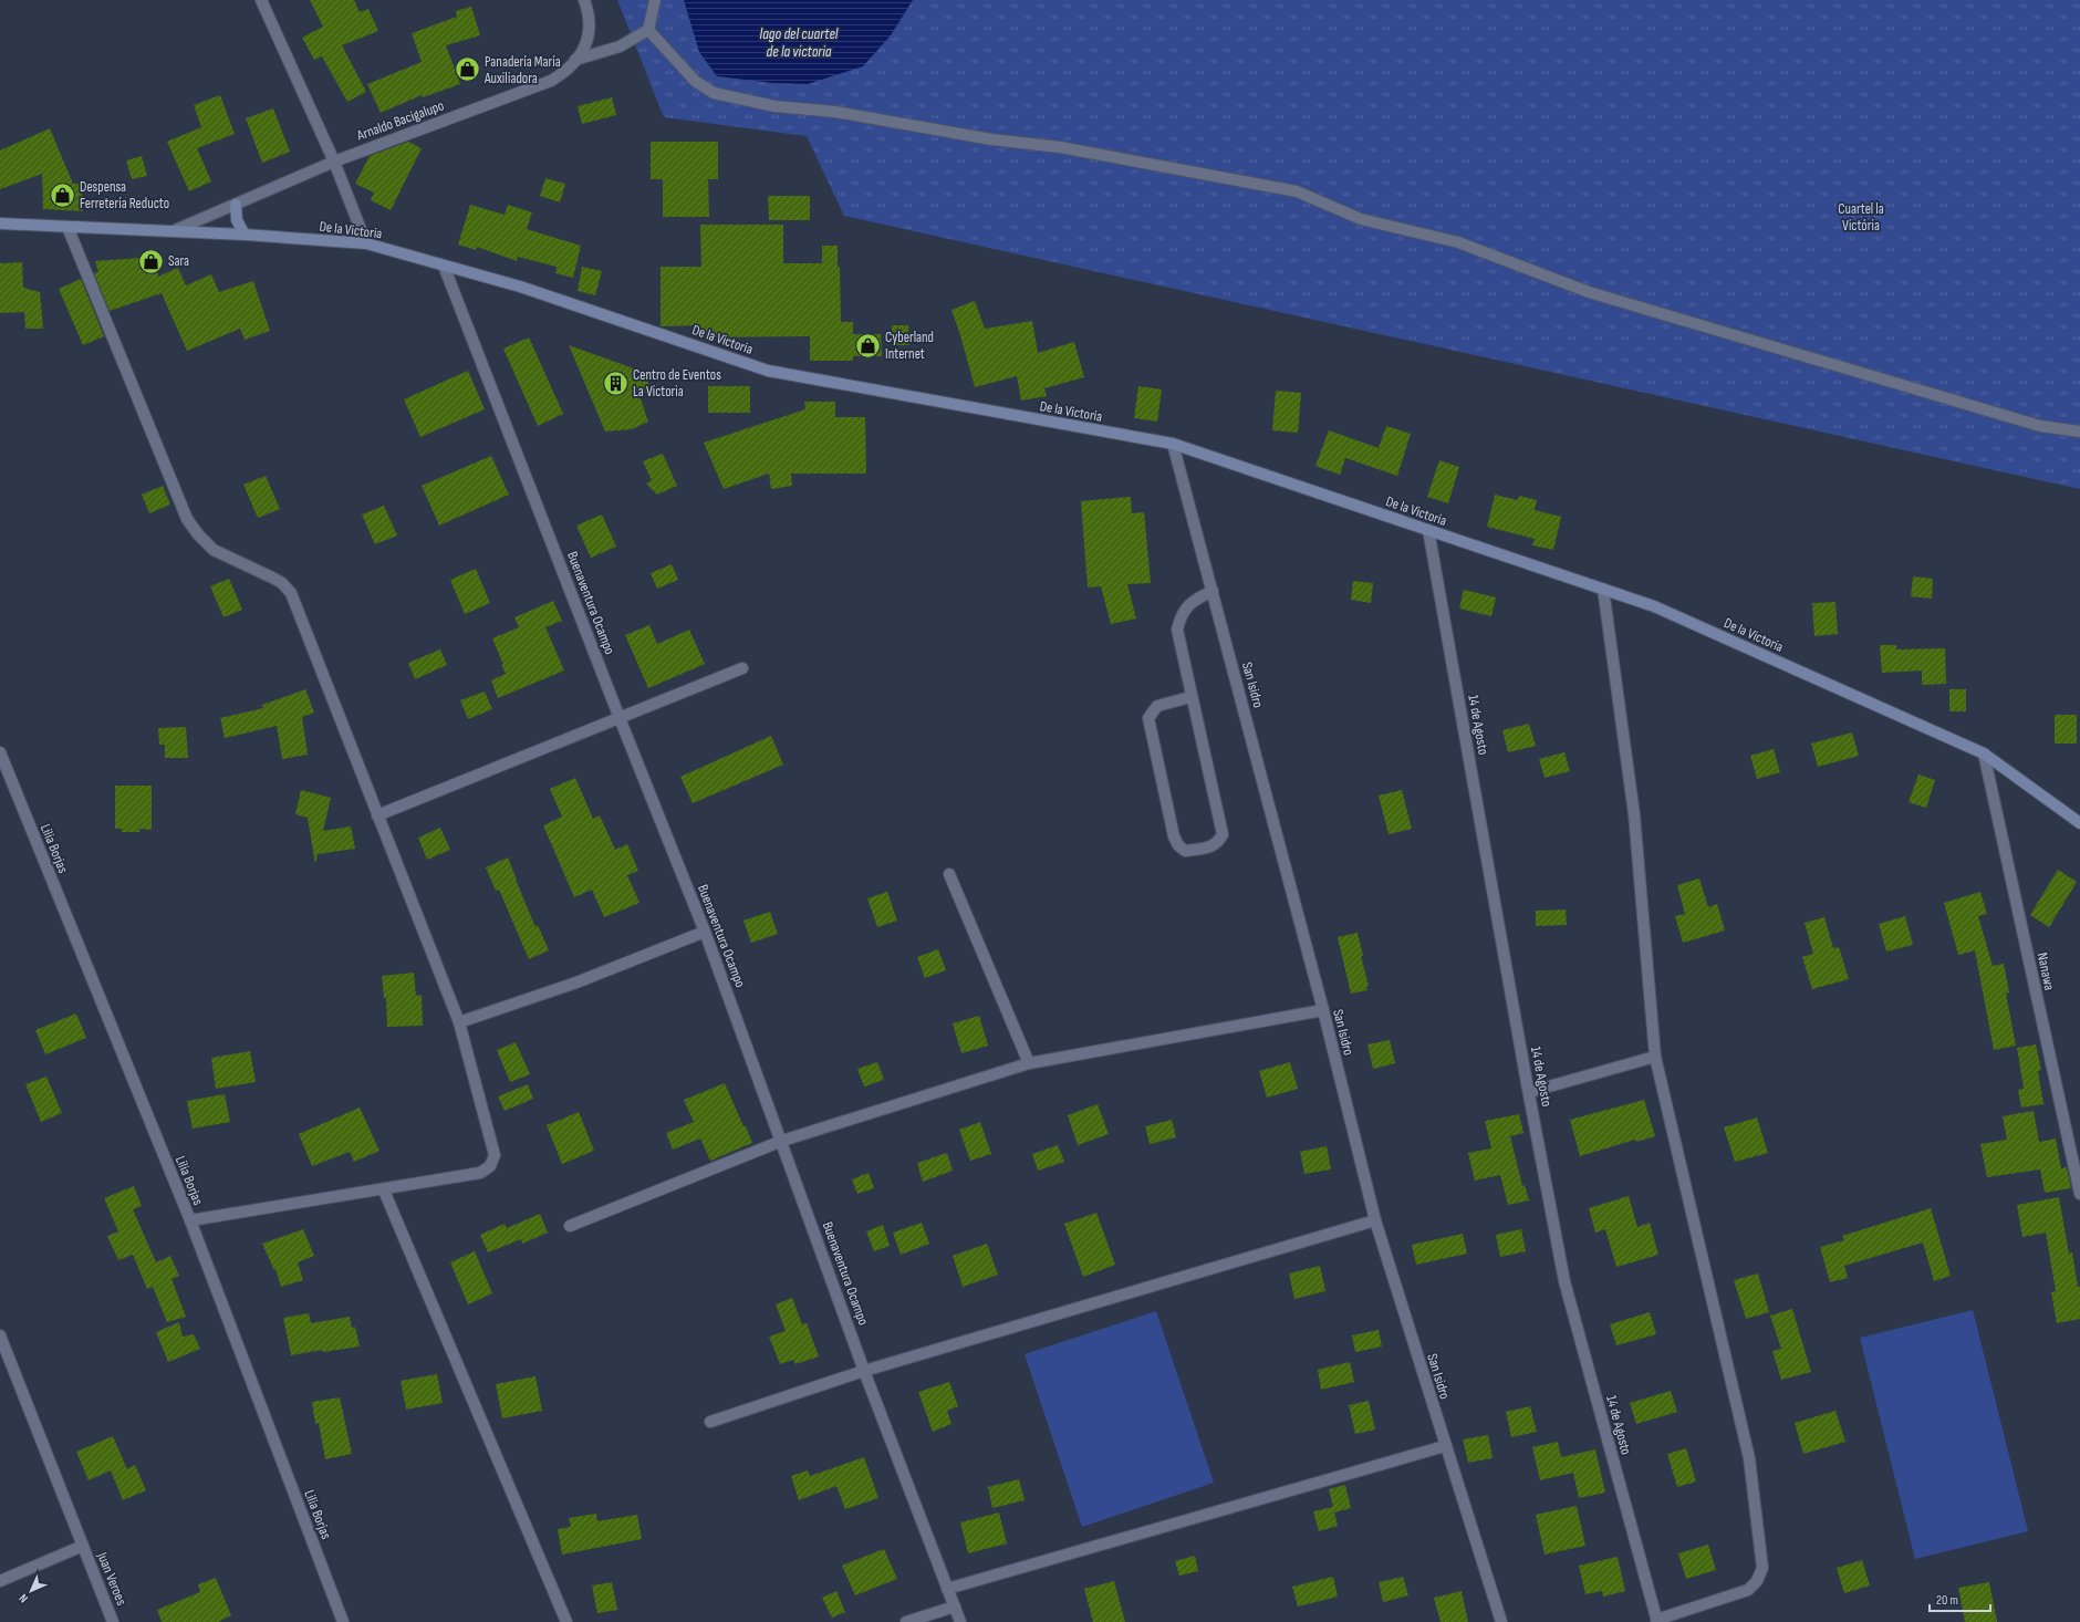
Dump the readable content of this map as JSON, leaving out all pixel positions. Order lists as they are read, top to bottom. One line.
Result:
{"streets":{"main road":["De la Victoria"],"street":["Arnaldo Bacigalupo","Buenaventura Ocampo","San Isidro","14 de Agosto","Lilia Borjas","Nanawa","Juan Veroes"]},"crossings":[["Arnaldo Bacigalupo","De la Victoria"],["De la Victoria","Buenaventura Ocampo"],["De la Victoria","San Isidro"],["De la Victoria","14 de Agosto"],["De la Victoria","Nanawa"]],"water":["lago del cuartel de la victoria"],"parks":["Cuartel la Victória"],"places":{"shop":["Panadería María Auxiliadora","Despensa Ferretería Reducto","Sara","Cyberland Internet"],"building":["Centro de Eventos La Victoria"]},"scale_bar":"20 m","north":"bottom left"}
